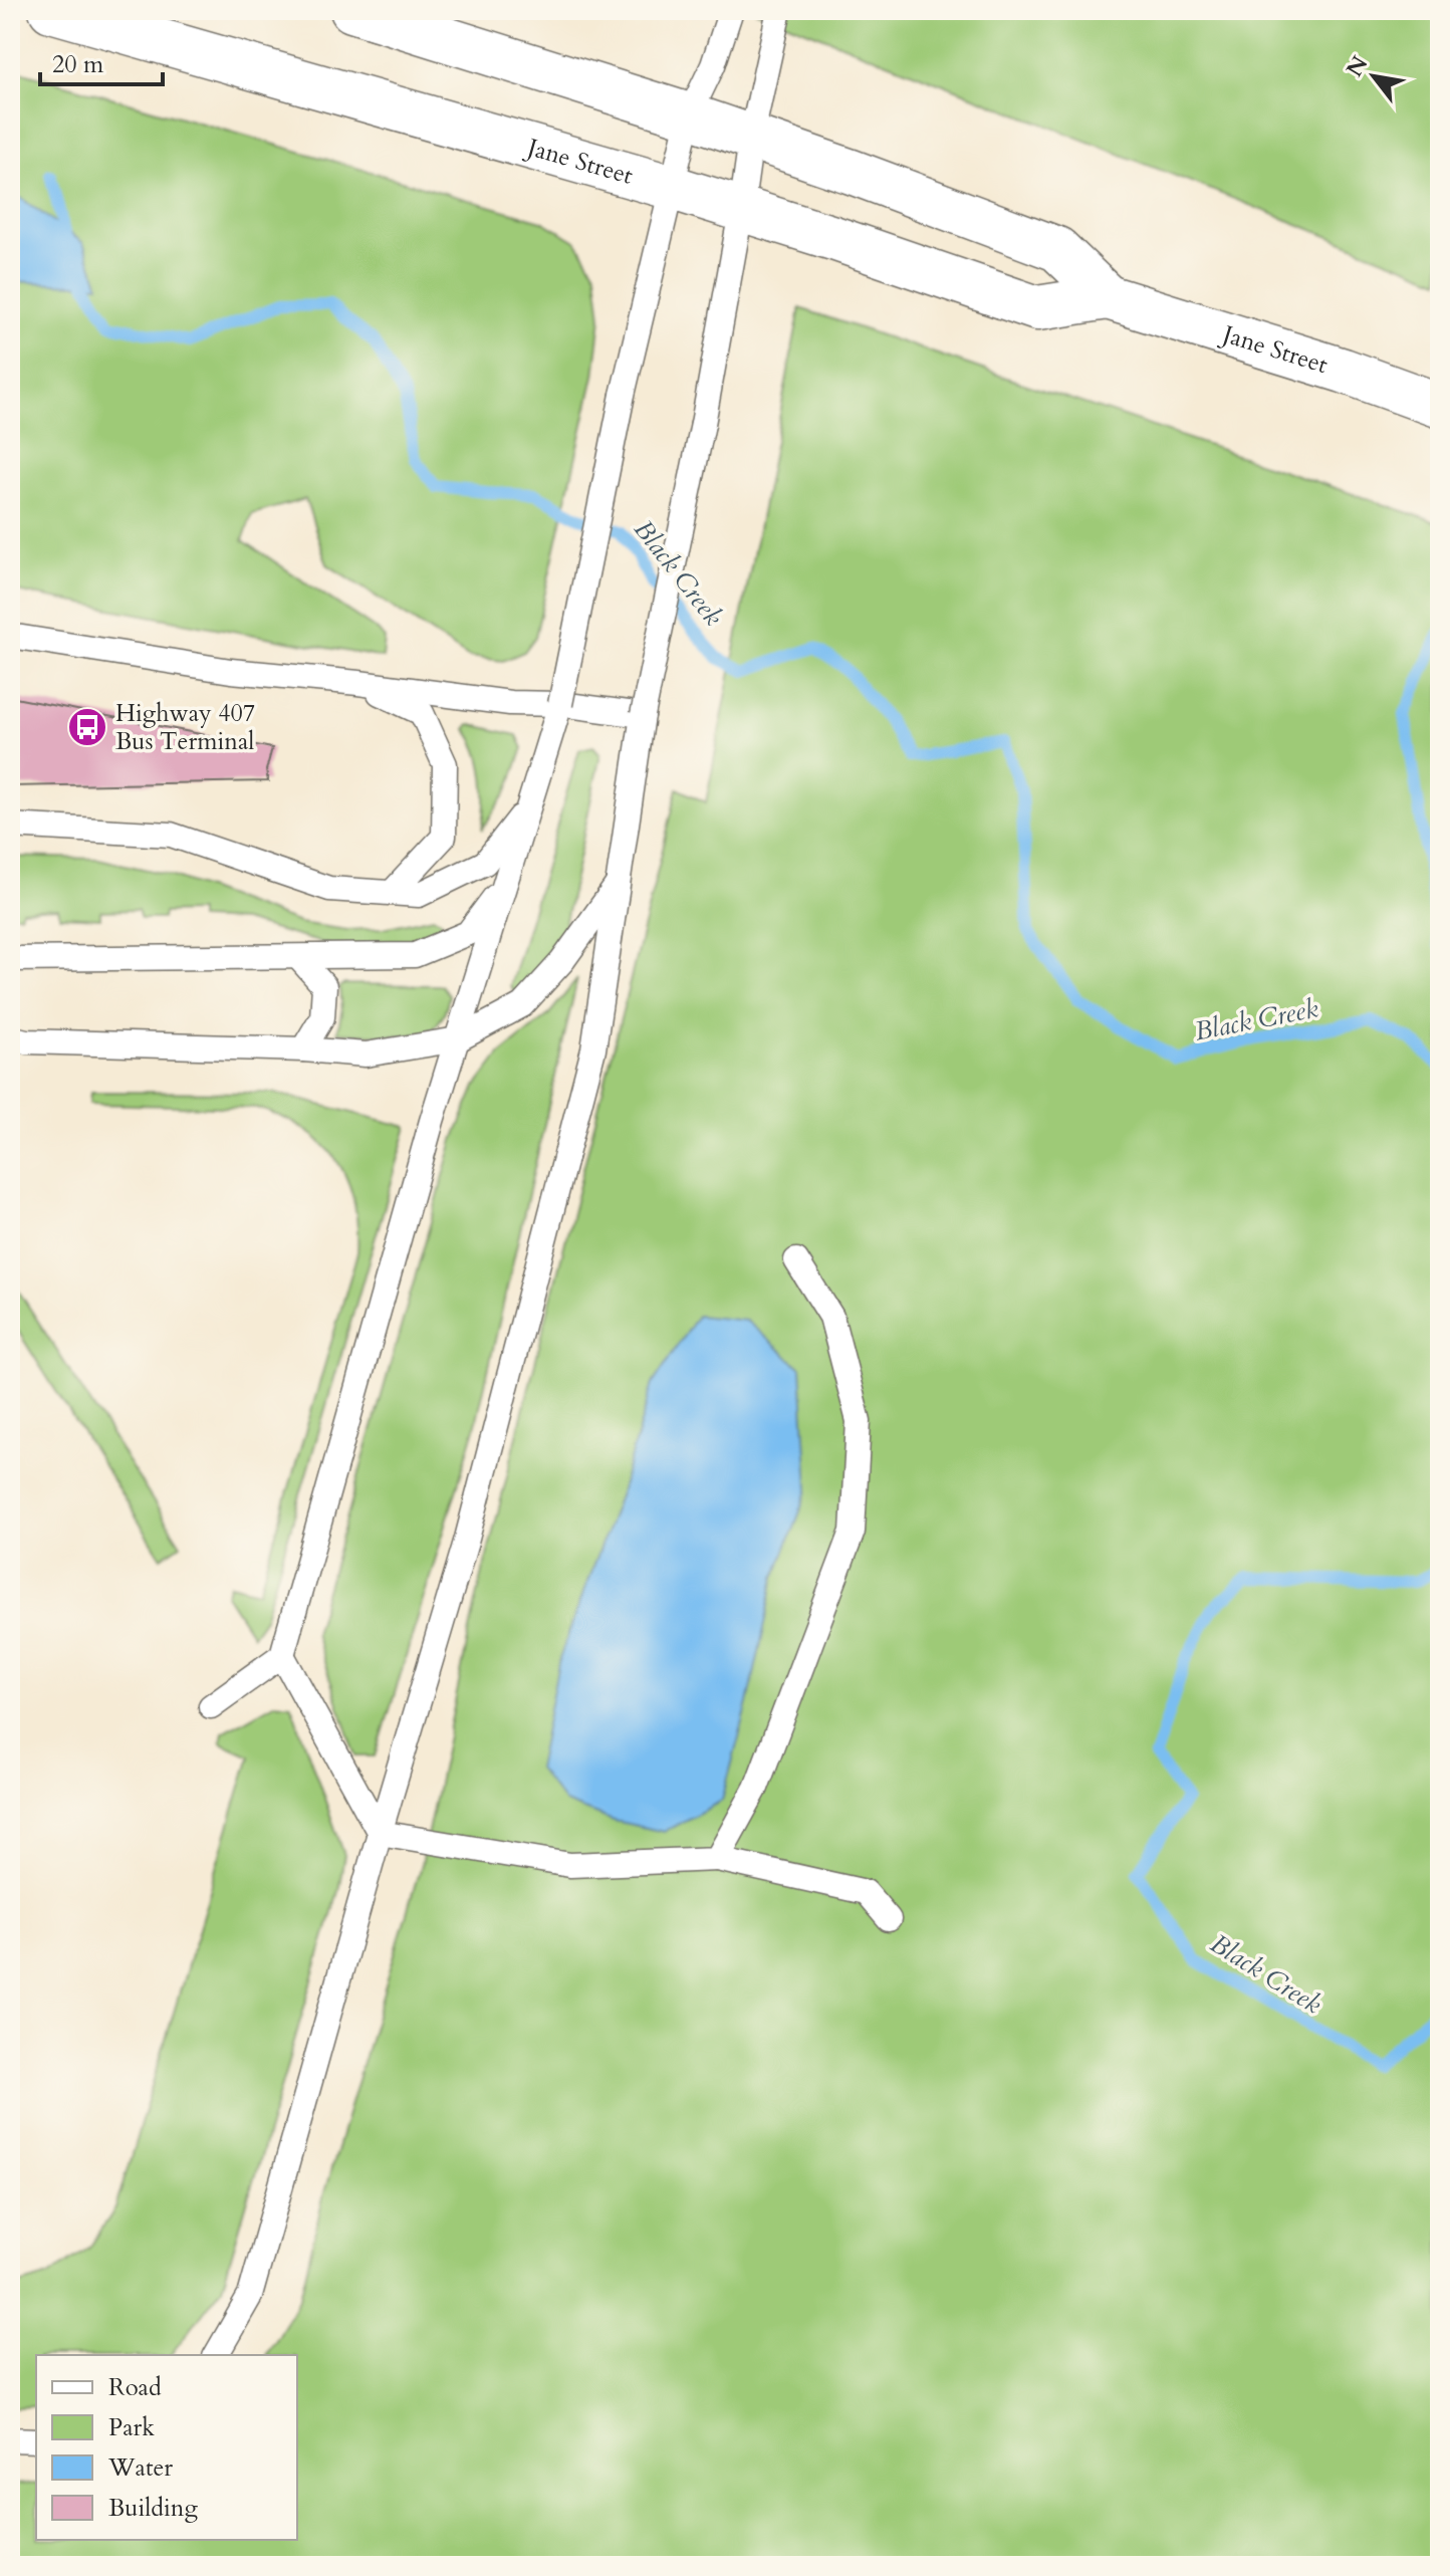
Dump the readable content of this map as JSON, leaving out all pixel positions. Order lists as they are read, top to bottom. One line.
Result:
{"streets":{"main road":["Jane Street"]},"water":["Black Creek"],"places":{"bus stop":["Highway 407 Bus Terminal"]},"legend":["Road","Park","Water","Building"],"scale_bar":"20 m","north":"top left"}
